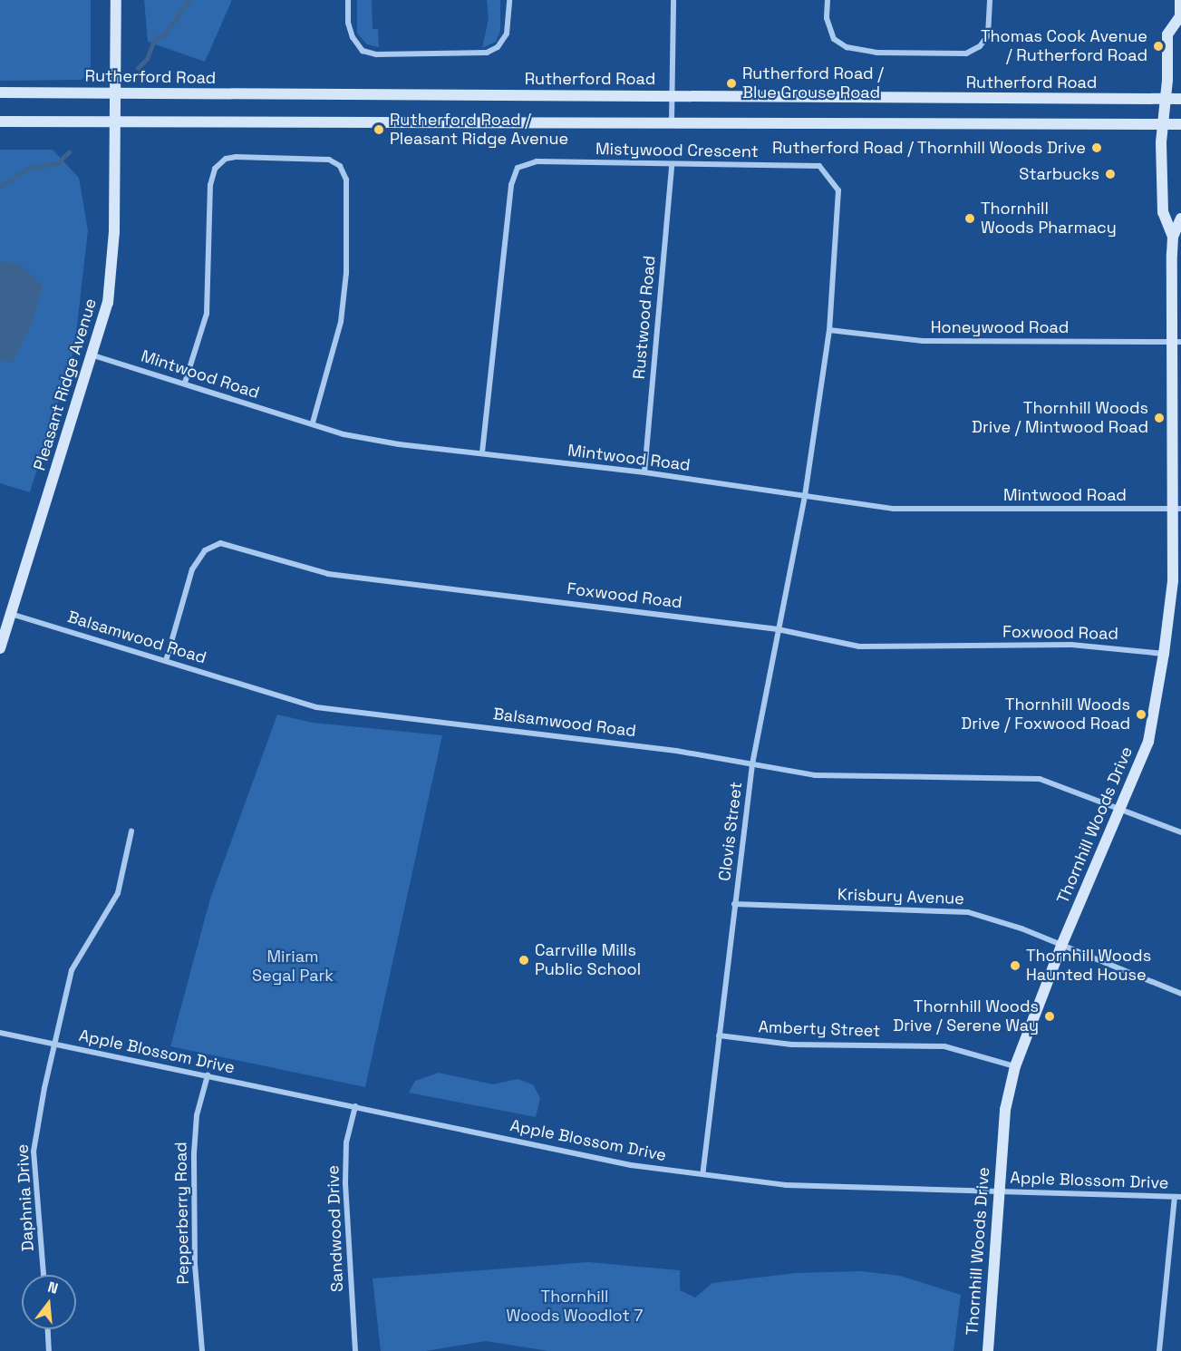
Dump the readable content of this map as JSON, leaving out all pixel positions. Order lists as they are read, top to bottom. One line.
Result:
{"streets":{"main road":["Rutherford Road","Pleasant Ridge Avenue","Thornhill Woods Drive"],"street":["Mistywood Crescent","Rustwood Road","Honeywood Road","Mintwood Road","Foxwood Road","Balsamwood Road","Clovis Street","Krisbury Avenue","Amberty Street","Apple Blossom Drive","Daphnia Drive","Pepperberry Road","Sandwood Drive"]},"crossings":[["Rutherford Road","Pleasant Ridge Avenue"],["Rutherford Road","Thornhill Woods Drive"],["Mistywood Crescent","Rustwood Road"],["Mistywood Crescent","Honeywood Road"],["Mistywood Crescent","Mintwood Road"],["Mistywood Crescent","Clovis Street"],["Rustwood Road","Mintwood Road"],["Honeywood Road","Thornhill Woods Drive"],["Mintwood Road","Pleasant Ridge Avenue"],["Mintwood Road","Thornhill Woods Drive"],["Mintwood Road","Clovis Street"],["Pleasant Ridge Avenue","Balsamwood Road"],["Foxwood Road","Balsamwood Road"],["Foxwood Road","Thornhill Woods Drive"],["Foxwood Road","Clovis Street"],["Balsamwood Road","Thornhill Woods Drive"],["Balsamwood Road","Clovis Street"],["Thornhill Woods Drive","Krisbury Avenue"],["Thornhill Woods Drive","Amberty Street"],["Thornhill Woods Drive","Apple Blossom Drive"],["Clovis Street","Krisbury Avenue"],["Clovis Street","Amberty Street"],["Clovis Street","Apple Blossom Drive"],["Apple Blossom Drive","Daphnia Drive"],["Apple Blossom Drive","Pepperberry Road"],["Apple Blossom Drive","Sandwood Drive"]],"parks":["Miriam Segal Park","Thornhill Woods Woodlot 7"],"places":["Thomas Cook Avenue / Rutherford Road","Rutherford Road / Blue Grouse Road","Rutherford Road / Pleasant Ridge Avenue","Rutherford Road / Thornhill Woods Drive","Starbucks","Thornhill Woods Pharmacy","Thornhill Woods Drive / Mintwood Road","Thornhill Woods Drive / Foxwood Road","Carrville Mills Public School","Thornhill Woods Haunted House","Thornhill Woods Drive / Serene Way"],"north":"top"}
